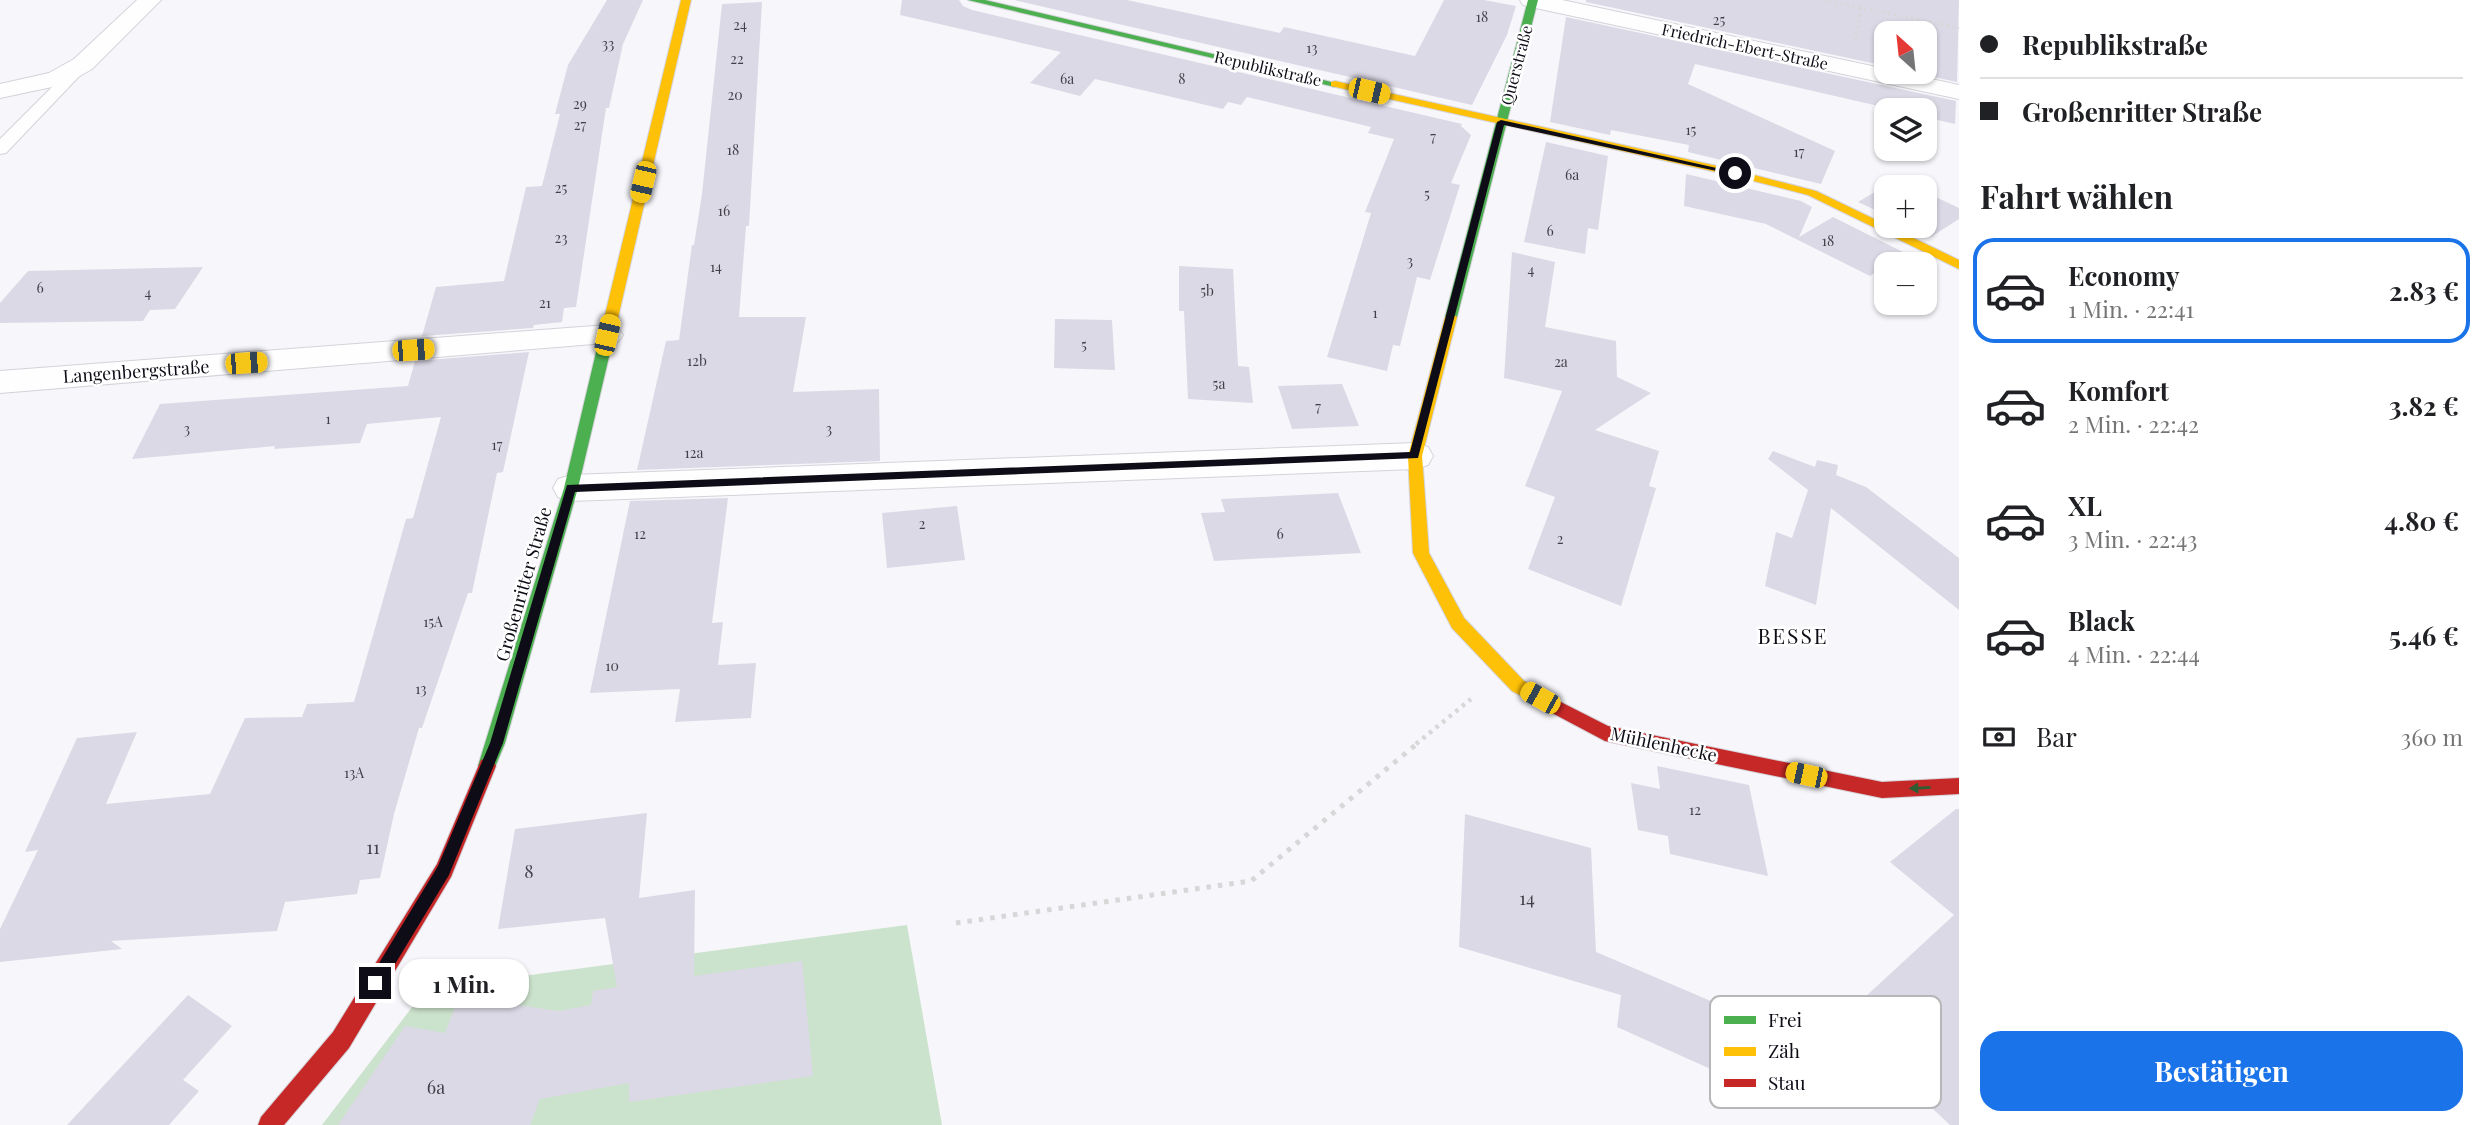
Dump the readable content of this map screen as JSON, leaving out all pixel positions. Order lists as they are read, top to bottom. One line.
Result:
{"streets":{"street":["Friedrich-Ebert-Straße","Querstraße","Republikstraße","Langenbergstraße","Großenritter Straße","Mühlenhecke"]},"crossings":[["Friedrich-Ebert-Straße","Querstraße"],["Querstraße","Republikstraße"],["Querstraße","Mühlenhecke"],["Langenbergstraße","Großenritter Straße"]],"one_way":["Mühlenhecke"],"districts":["BESSE"],"house_numbers":["18","25","24","33","13","22","6a","8","20","29","27","15","7","18","17","6a","25","5","16","6","23","18","3","14","4","6","5b","4","21","1","5","12b","2a","5a","7","1","3","3","17","12a","2","12","6","2","15A","10","13","13A","12","11","8","14","6a"],"legend":["Frei","Zäh","Stau"],"north":"top left","page":{"banner":["Republikstraße","Großenritter Straße"],"map_buttons":["+","−"],"heading":"Fahrt wählen","list":[{"name":"Economy","note":"1 Min. · 22:41","value":"2.83 €"},{"name":"Komfort","note":"2 Min. · 22:42","value":"3.82 €"},{"name":"XL","note":"3 Min. · 22:43","value":"4.80 €"},{"name":"Black","note":"4 Min. · 22:44","value":"5.46 €"}],"pay":["Bar","360 m"],"bubble":"1 Min.","buttons":"Bestätigen"}}
